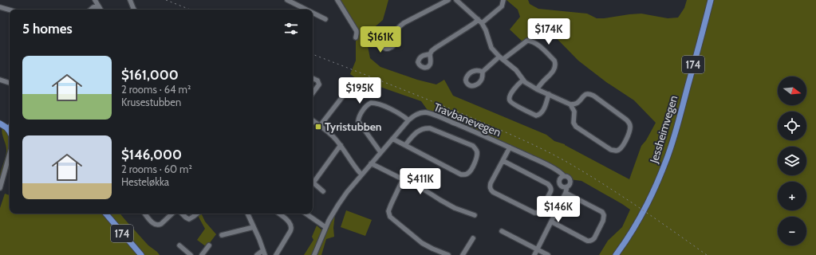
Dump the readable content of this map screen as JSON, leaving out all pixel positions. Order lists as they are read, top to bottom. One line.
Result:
{"streets":{"main road":["174","Jessheimvegen"],"street":["Travbanevegen"]},"places":{"transit":["Tyristubben"]},"north":"right","page":{"heading":"5 homes","price":["$174K","$161K","$195K","$411K","$146K"],"list":[{"name":"$161,000","note":"2 rooms · 64 m² · Krusestubben"},{"name":"$146,000","note":"2 rooms · 60 m² · Hesteløkka"}],"map_buttons":["+","−"]}}
